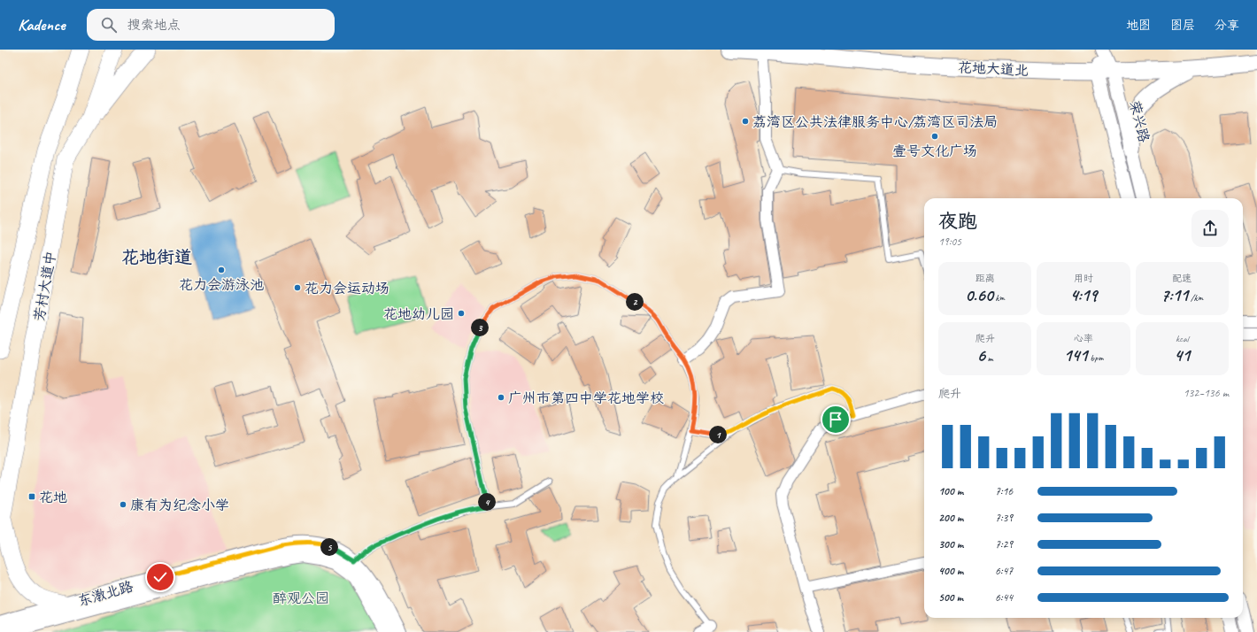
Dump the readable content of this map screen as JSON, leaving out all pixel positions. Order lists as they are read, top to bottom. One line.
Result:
{"streets":{"highway":["芳村大道中"],"main road":["花地大道北","东漖北路"],"street":["荣兴路"]},"crossings":[["花地大道北","荣兴路"]],"districts":["花地街道"],"parks":["醉观公园"],"places":{"other":["荔湾区公共法律服务中心/荔湾区司法局","壹号文化广场","花力会游泳池","花力会运动场","花地幼儿园","广州市第四中学花地学校","康有为纪念小学"],"transit":["花地"]},"page":{"header":"Kadence","search":"搜索地点","nav":["地图","图层","分享"],"heading":["夜跑","19:05"],"stats":[["距离","0.60 km"],["用时","4:19"],["配速","7:11 /km"],["爬升","6 m"],["心率","141 bpm"],["kcal","41"]],"pins":["2","3","1","4","5"],"chart":["爬升","132–136 m"],"list":[{"name":"100 m","note":"7:16"},{"name":"200 m","note":"7:39"},{"name":"300 m","note":"7:29"},{"name":"400 m","note":"6:47"},{"name":"500 m","note":"6:44"}]}}
